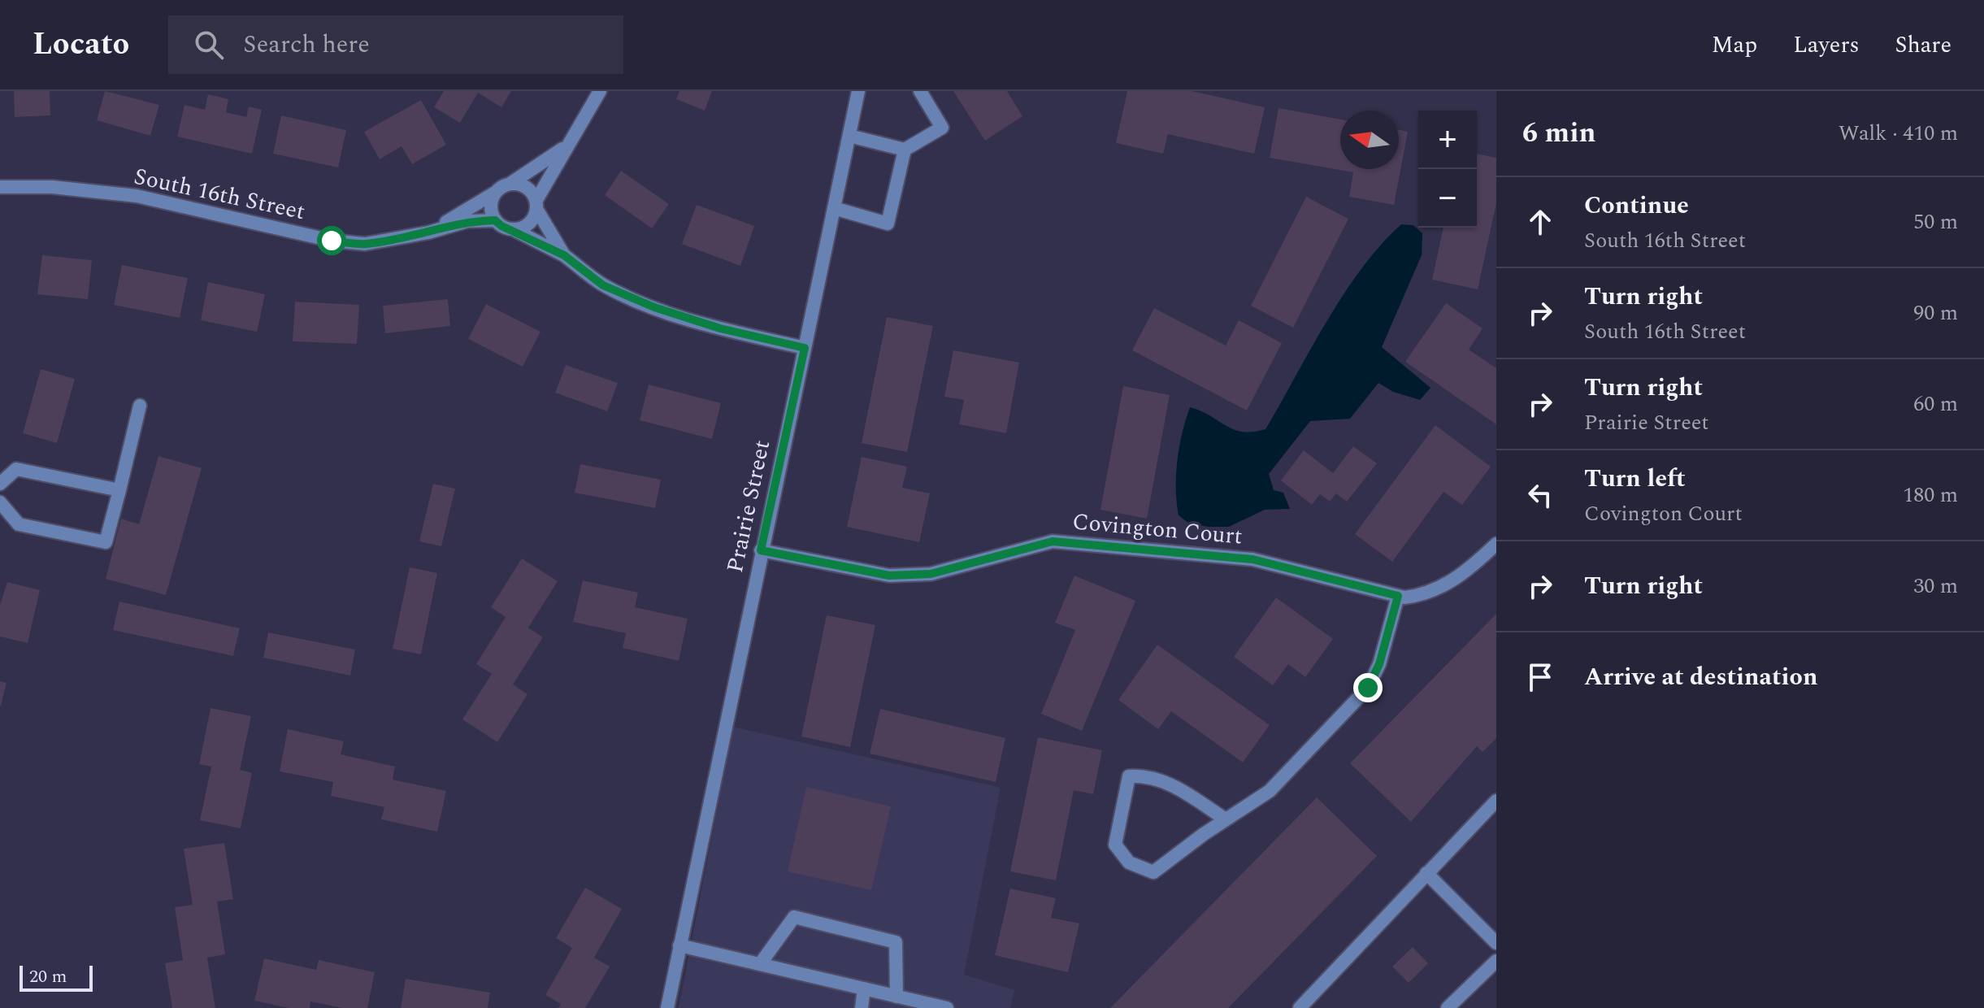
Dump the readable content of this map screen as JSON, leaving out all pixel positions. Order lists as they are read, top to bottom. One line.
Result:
{"streets":{"street":["South 16th Street","Prairie Street","Covington Court"]},"crossings":[["Prairie Street","Covington Court"]],"scale_bar":"20 m","north":"left","page":{"header":"Locato","search":"Search here","nav":["Map","Layers","Share"],"heading":["6 min","Walk · 410 m"],"map_buttons":["+","−"],"list":[["Continue","South 16th Street","50 m"],["Turn right","South 16th Street","90 m"],["Turn right","Prairie Street","60 m"],["Turn left","Covington Court","180 m"],["Turn right","30 m"],"Arrive at destination"],"scale":"20 m"}}
